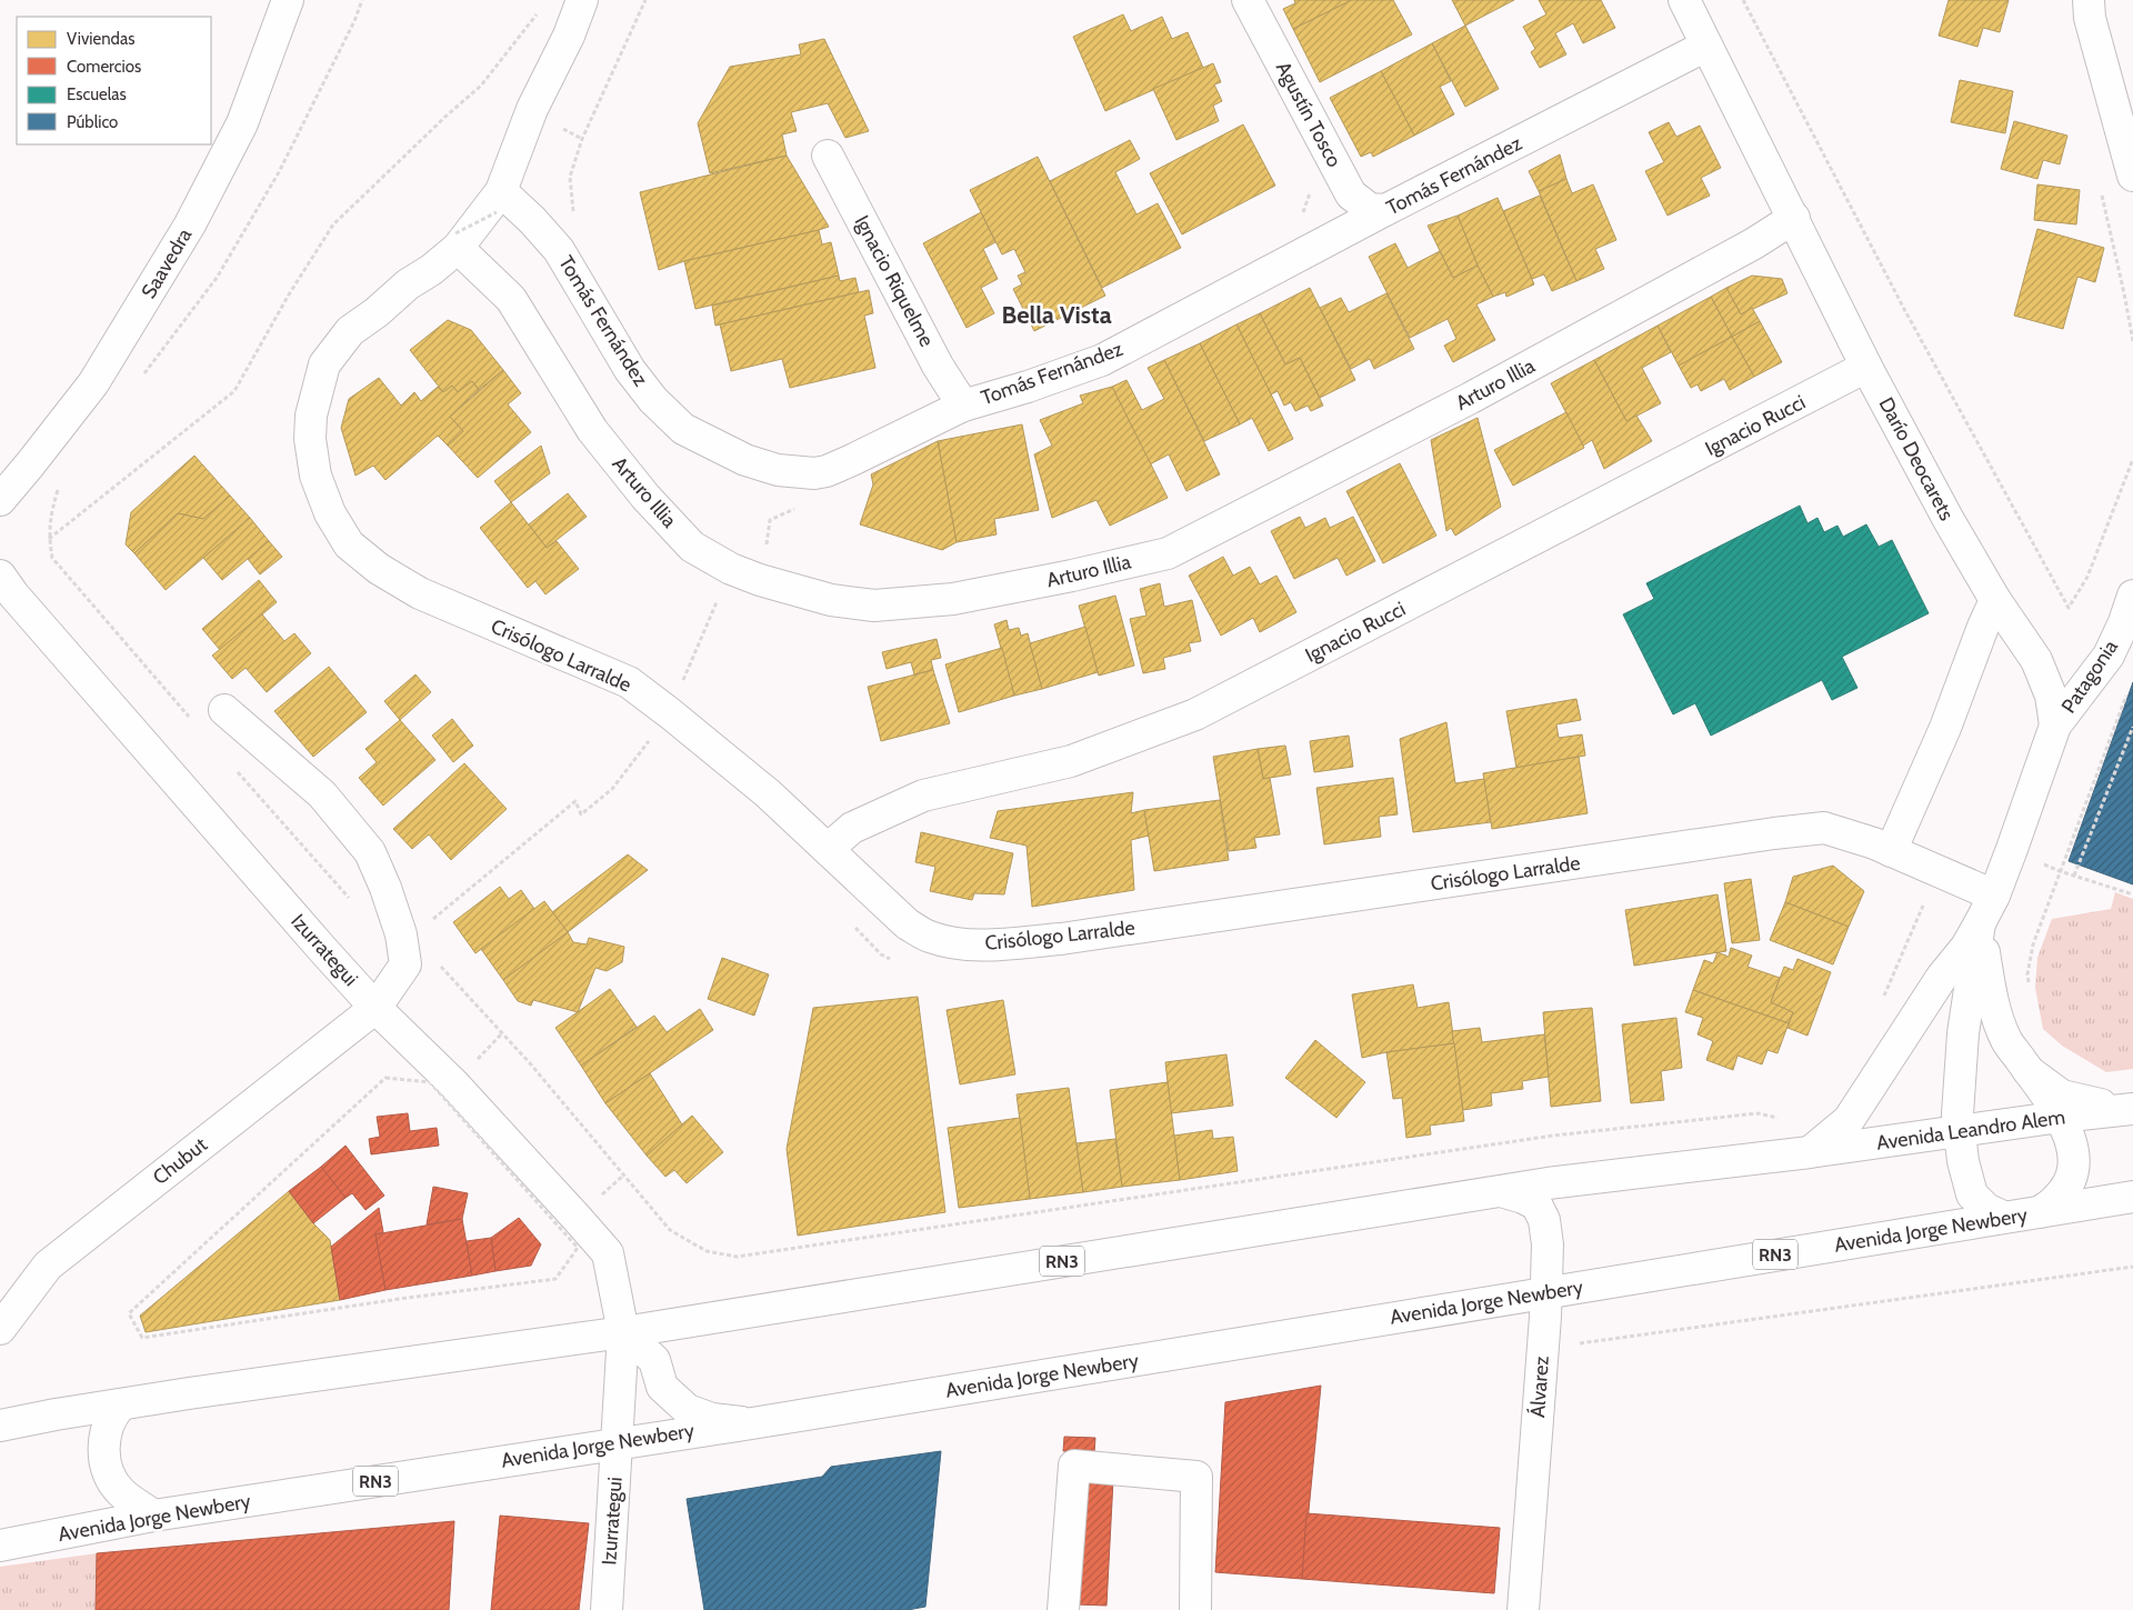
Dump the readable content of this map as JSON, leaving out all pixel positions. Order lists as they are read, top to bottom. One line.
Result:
{"streets":{"main road":["Agustín Tosco","Tomás Fernández","Saavedra","Ignacio Riquelme","Arturo Illia","Ignacio Rucci","Darío Deocarets","Crisólogo Larralde","Patagonia","Izurrategui","Avenida Leandro Alem","Chubut","Avenida Jorge Newbery","RN3","Álvarez"]},"crossings":[["Agustín Tosco","Tomás Fernández"],["Tomás Fernández","Ignacio Riquelme"],["Tomás Fernández","Darío Deocarets"],["Tomás Fernández","Crisólogo Larralde"],["Arturo Illia","Darío Deocarets"],["Arturo Illia","Crisólogo Larralde"],["Ignacio Rucci","Darío Deocarets"],["Ignacio Rucci","Crisólogo Larralde"],["Darío Deocarets","Crisólogo Larralde"],["Darío Deocarets","Patagonia"],["Izurrategui","Chubut"],["Izurrategui","Avenida Jorge Newbery"],["Izurrategui","RN3"],["Avenida Leandro Alem","Avenida Jorge Newbery"],["Avenida Leandro Alem","RN3"],["Avenida Jorge Newbery","Álvarez"],["RN3","Álvarez"]],"districts":["Bella Vista"],"legend":["Viviendas","Comercios","Escuelas","Público"]}
